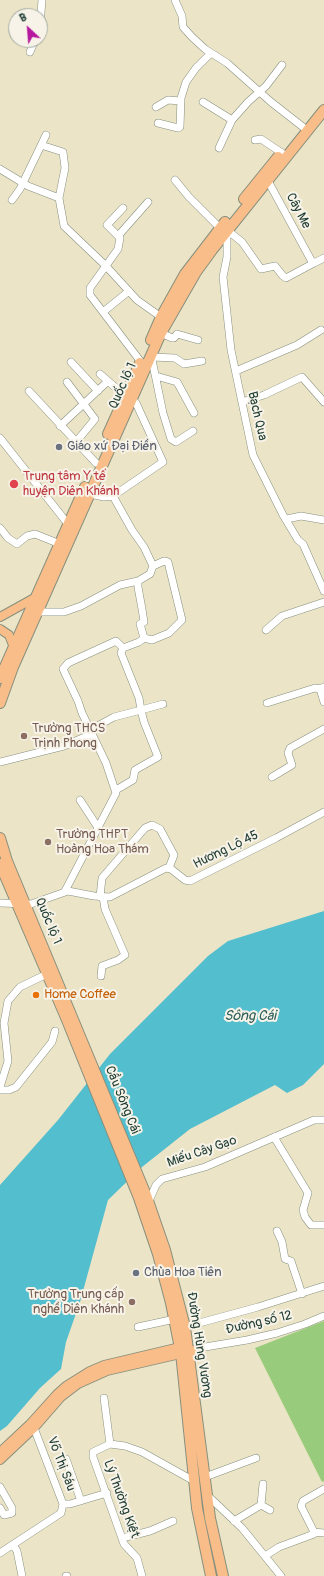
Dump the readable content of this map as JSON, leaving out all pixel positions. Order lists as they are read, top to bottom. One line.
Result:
{"streets":{"highway":["Quốc lộ 1","Cầu Sông Cái","Đường Hùng Vương"],"street":["Cây Me","Bạch Qua","Hương Lộ 45","Miếu Cây Gạo","Đường số 12","Võ Thị Sáu","Lý Thường Kiệt"]},"crossings":[["Cây Me","Quốc lộ 1"],["Quốc lộ 1","Bạch Qua"],["Quốc lộ 1","Cầu Sông Cái"],["Cầu Sông Cái","Miếu Cây Gạo"],["Cầu Sông Cái","Đường Hùng Vương"],["Miếu Cây Gạo","Đường Hùng Vương"],["Đường số 12","Đường Hùng Vương"]],"water":["Sông Cái"],"places":["Giáo xứ Đại Điền","Trung tâm Y tế huyện Diên Khánh","Trường THCS Trịnh Phong","Trường THPT Hoàng Hoa Thám","Home Coffee","Chùa Hoa Tiên","Trường Trung cấp nghề Diên Khánh"],"north":"top left"}
